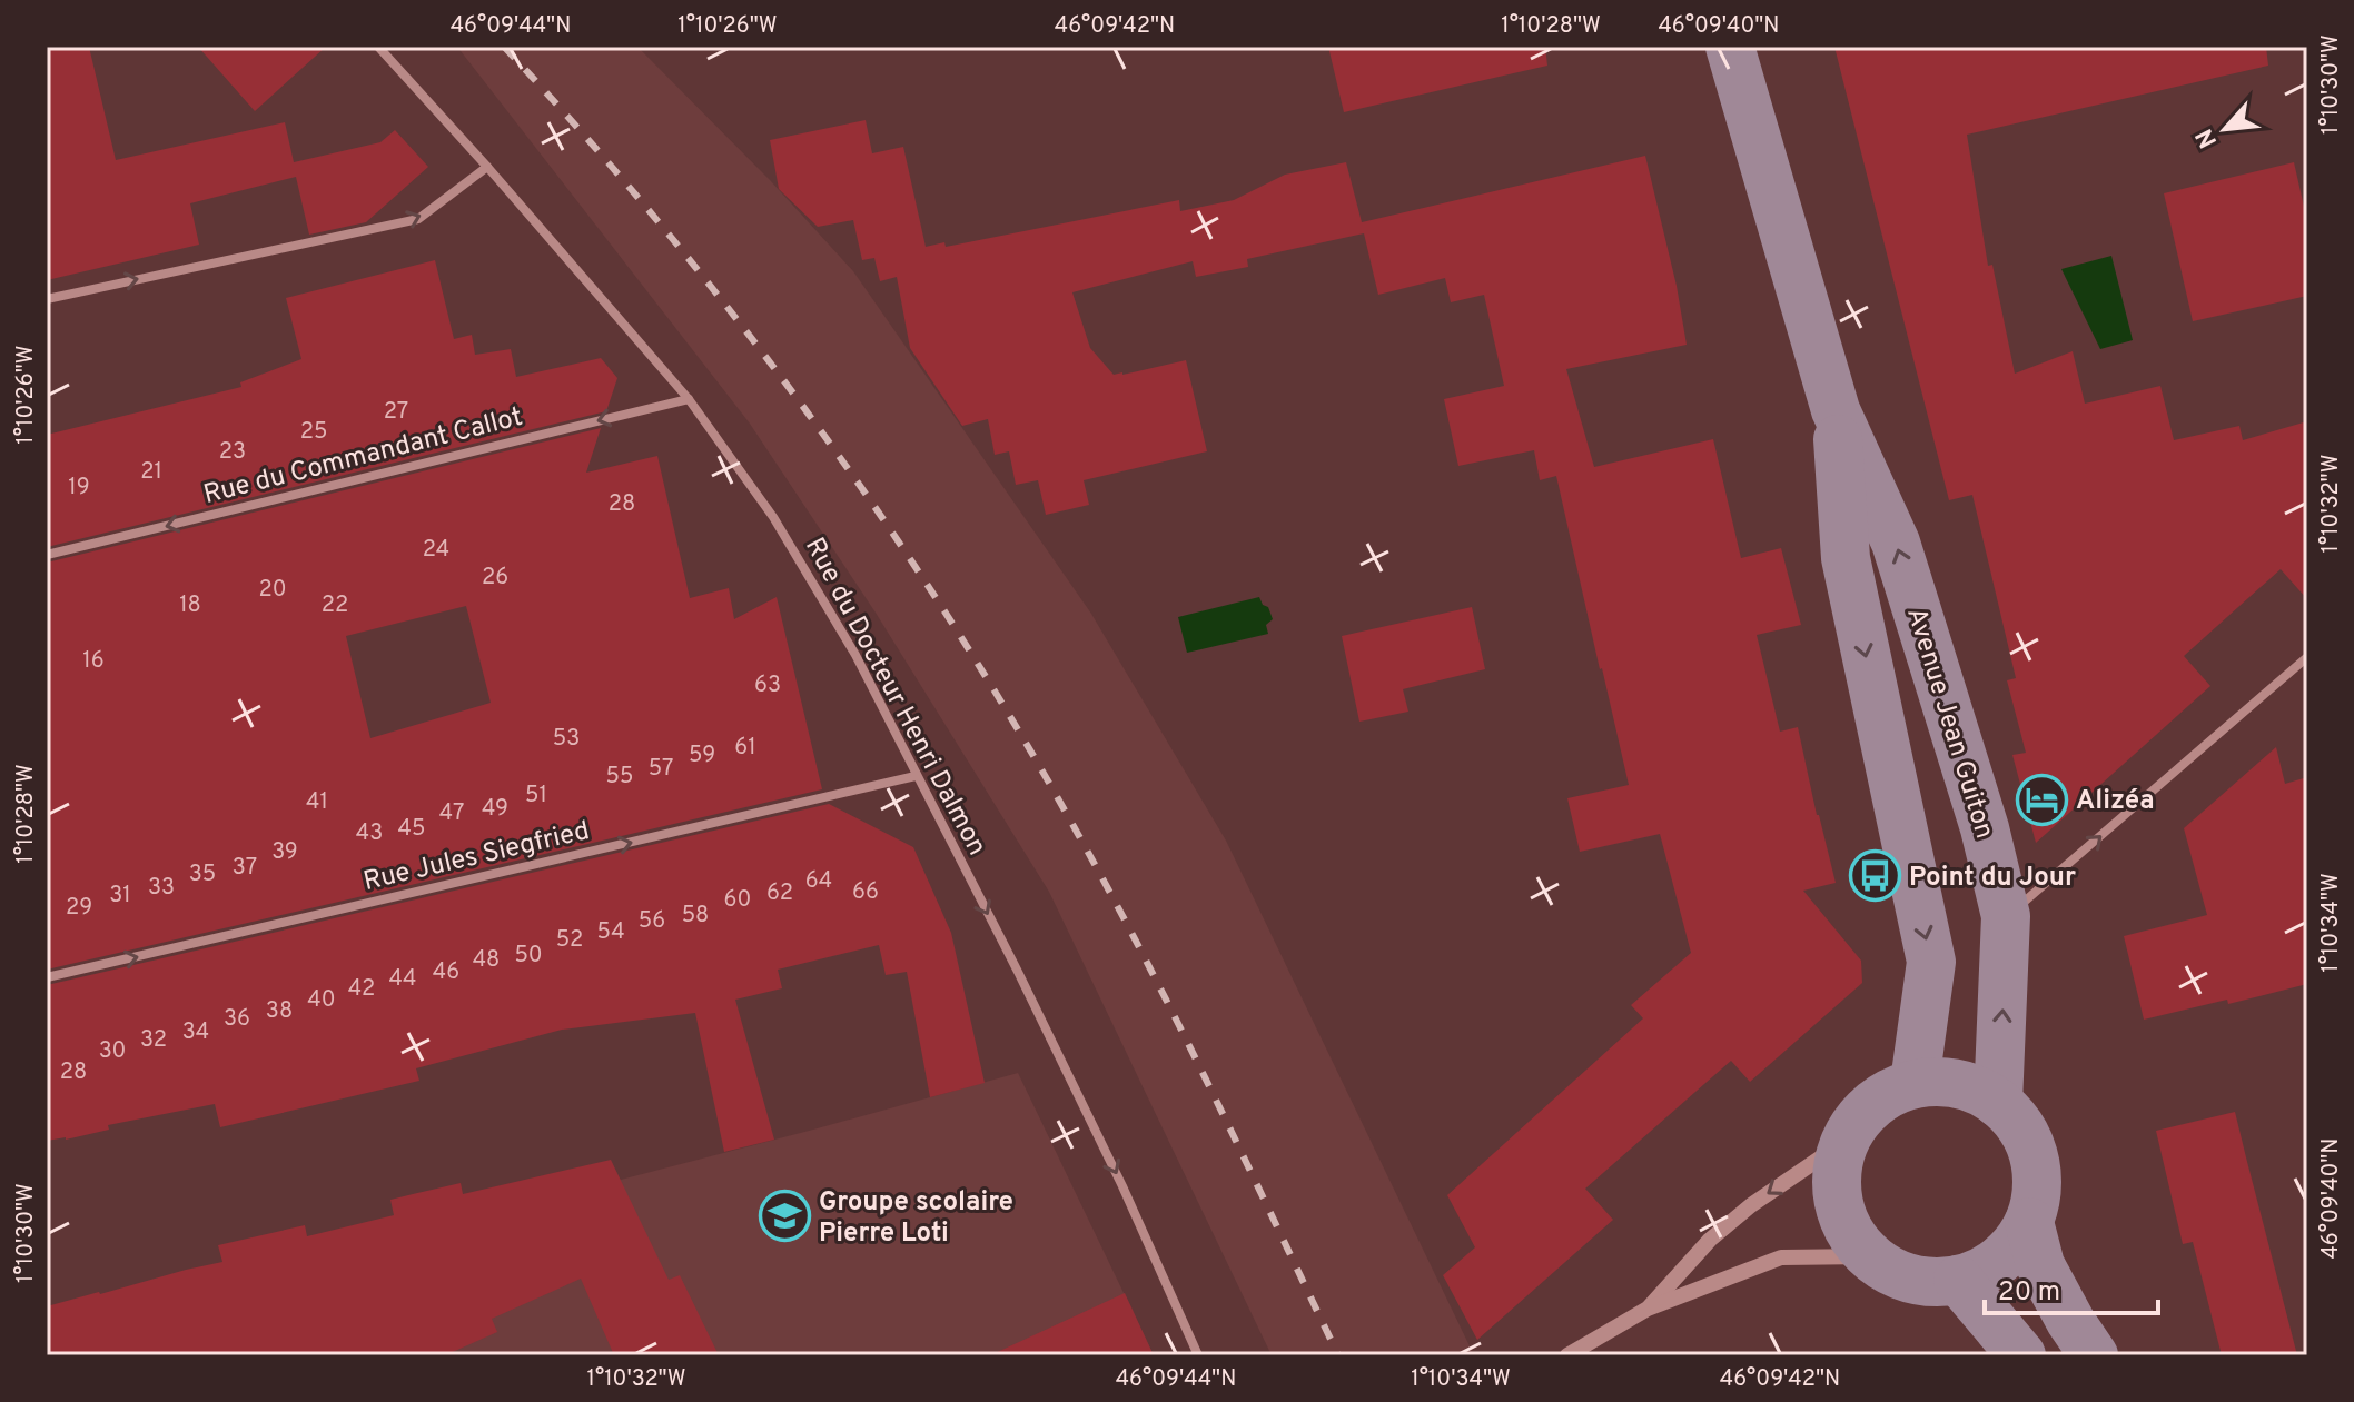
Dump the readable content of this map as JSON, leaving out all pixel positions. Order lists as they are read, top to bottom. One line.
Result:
{"streets":{"main road":["Avenue Jean Guiton"],"street":["Rue du Commandant Callot","Rue du Docteur Henri Dalmon","Rue Jules Siegfried"]},"crossings":[["Rue du Commandant Callot","Rue du Docteur Henri Dalmon"],["Rue du Docteur Henri Dalmon","Rue Jules Siegfried"]],"one_way":["Rue du Commandant Callot","Rue du Docteur Henri Dalmon","Rue Jules Siegfried"],"places":{"hotel":["Alizéa"],"bus stop":["Point du Jour"],"school or university":["Groupe scolaire Pierre Loti"]},"house_numbers":["27","25","23","21","19","28","24","26","20","18","22","16","63","53","61","59","57","55","51","41","49","47","45","43","39","37","35","64","33","66","62","31","60","29","58","56","54","52","50","48","46","44","42","40","38","36","34","32","30","28"],"scale_bar":"20 m","north":"bottom left","coordinates":["46°09'44\"N","1°10'26\"W","46°09'42\"N","1°10'28\"W","46°09'40\"N","1°10'30\"W","1°10'32\"W","1°10'34\"W"]}
